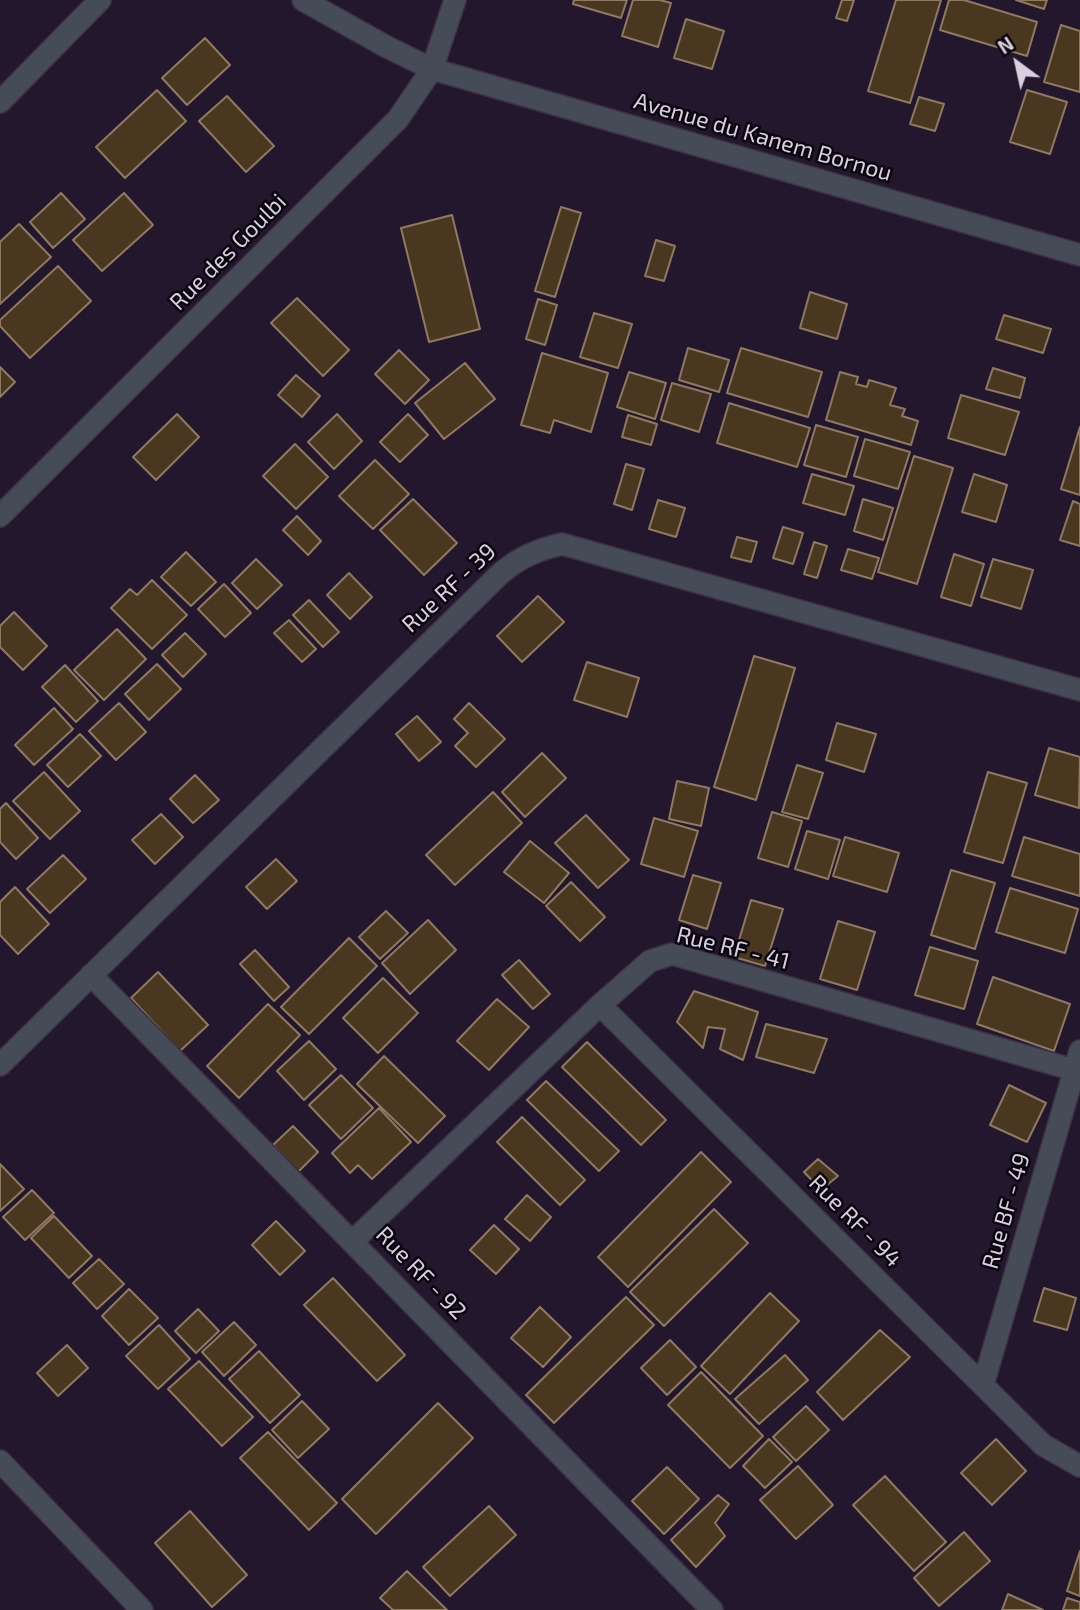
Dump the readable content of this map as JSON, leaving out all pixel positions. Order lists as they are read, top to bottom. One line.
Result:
{"streets":{"street":["Avenue du Kanem Bornou","Rue des Goulbi","Rue RF - 39","Rue RF - 41","Rue BF - 49","Rue RF - 94","Rue RF - 92"]},"crossings":[["Avenue du Kanem Bornou","Rue des Goulbi"],["Rue RF - 39","Rue RF - 92"],["Rue RF - 41","Rue BF - 49"],["Rue RF - 41","Rue RF - 94"],["Rue RF - 41","Rue RF - 92"],["Rue BF - 49","Rue RF - 94"]],"north":"top left"}
